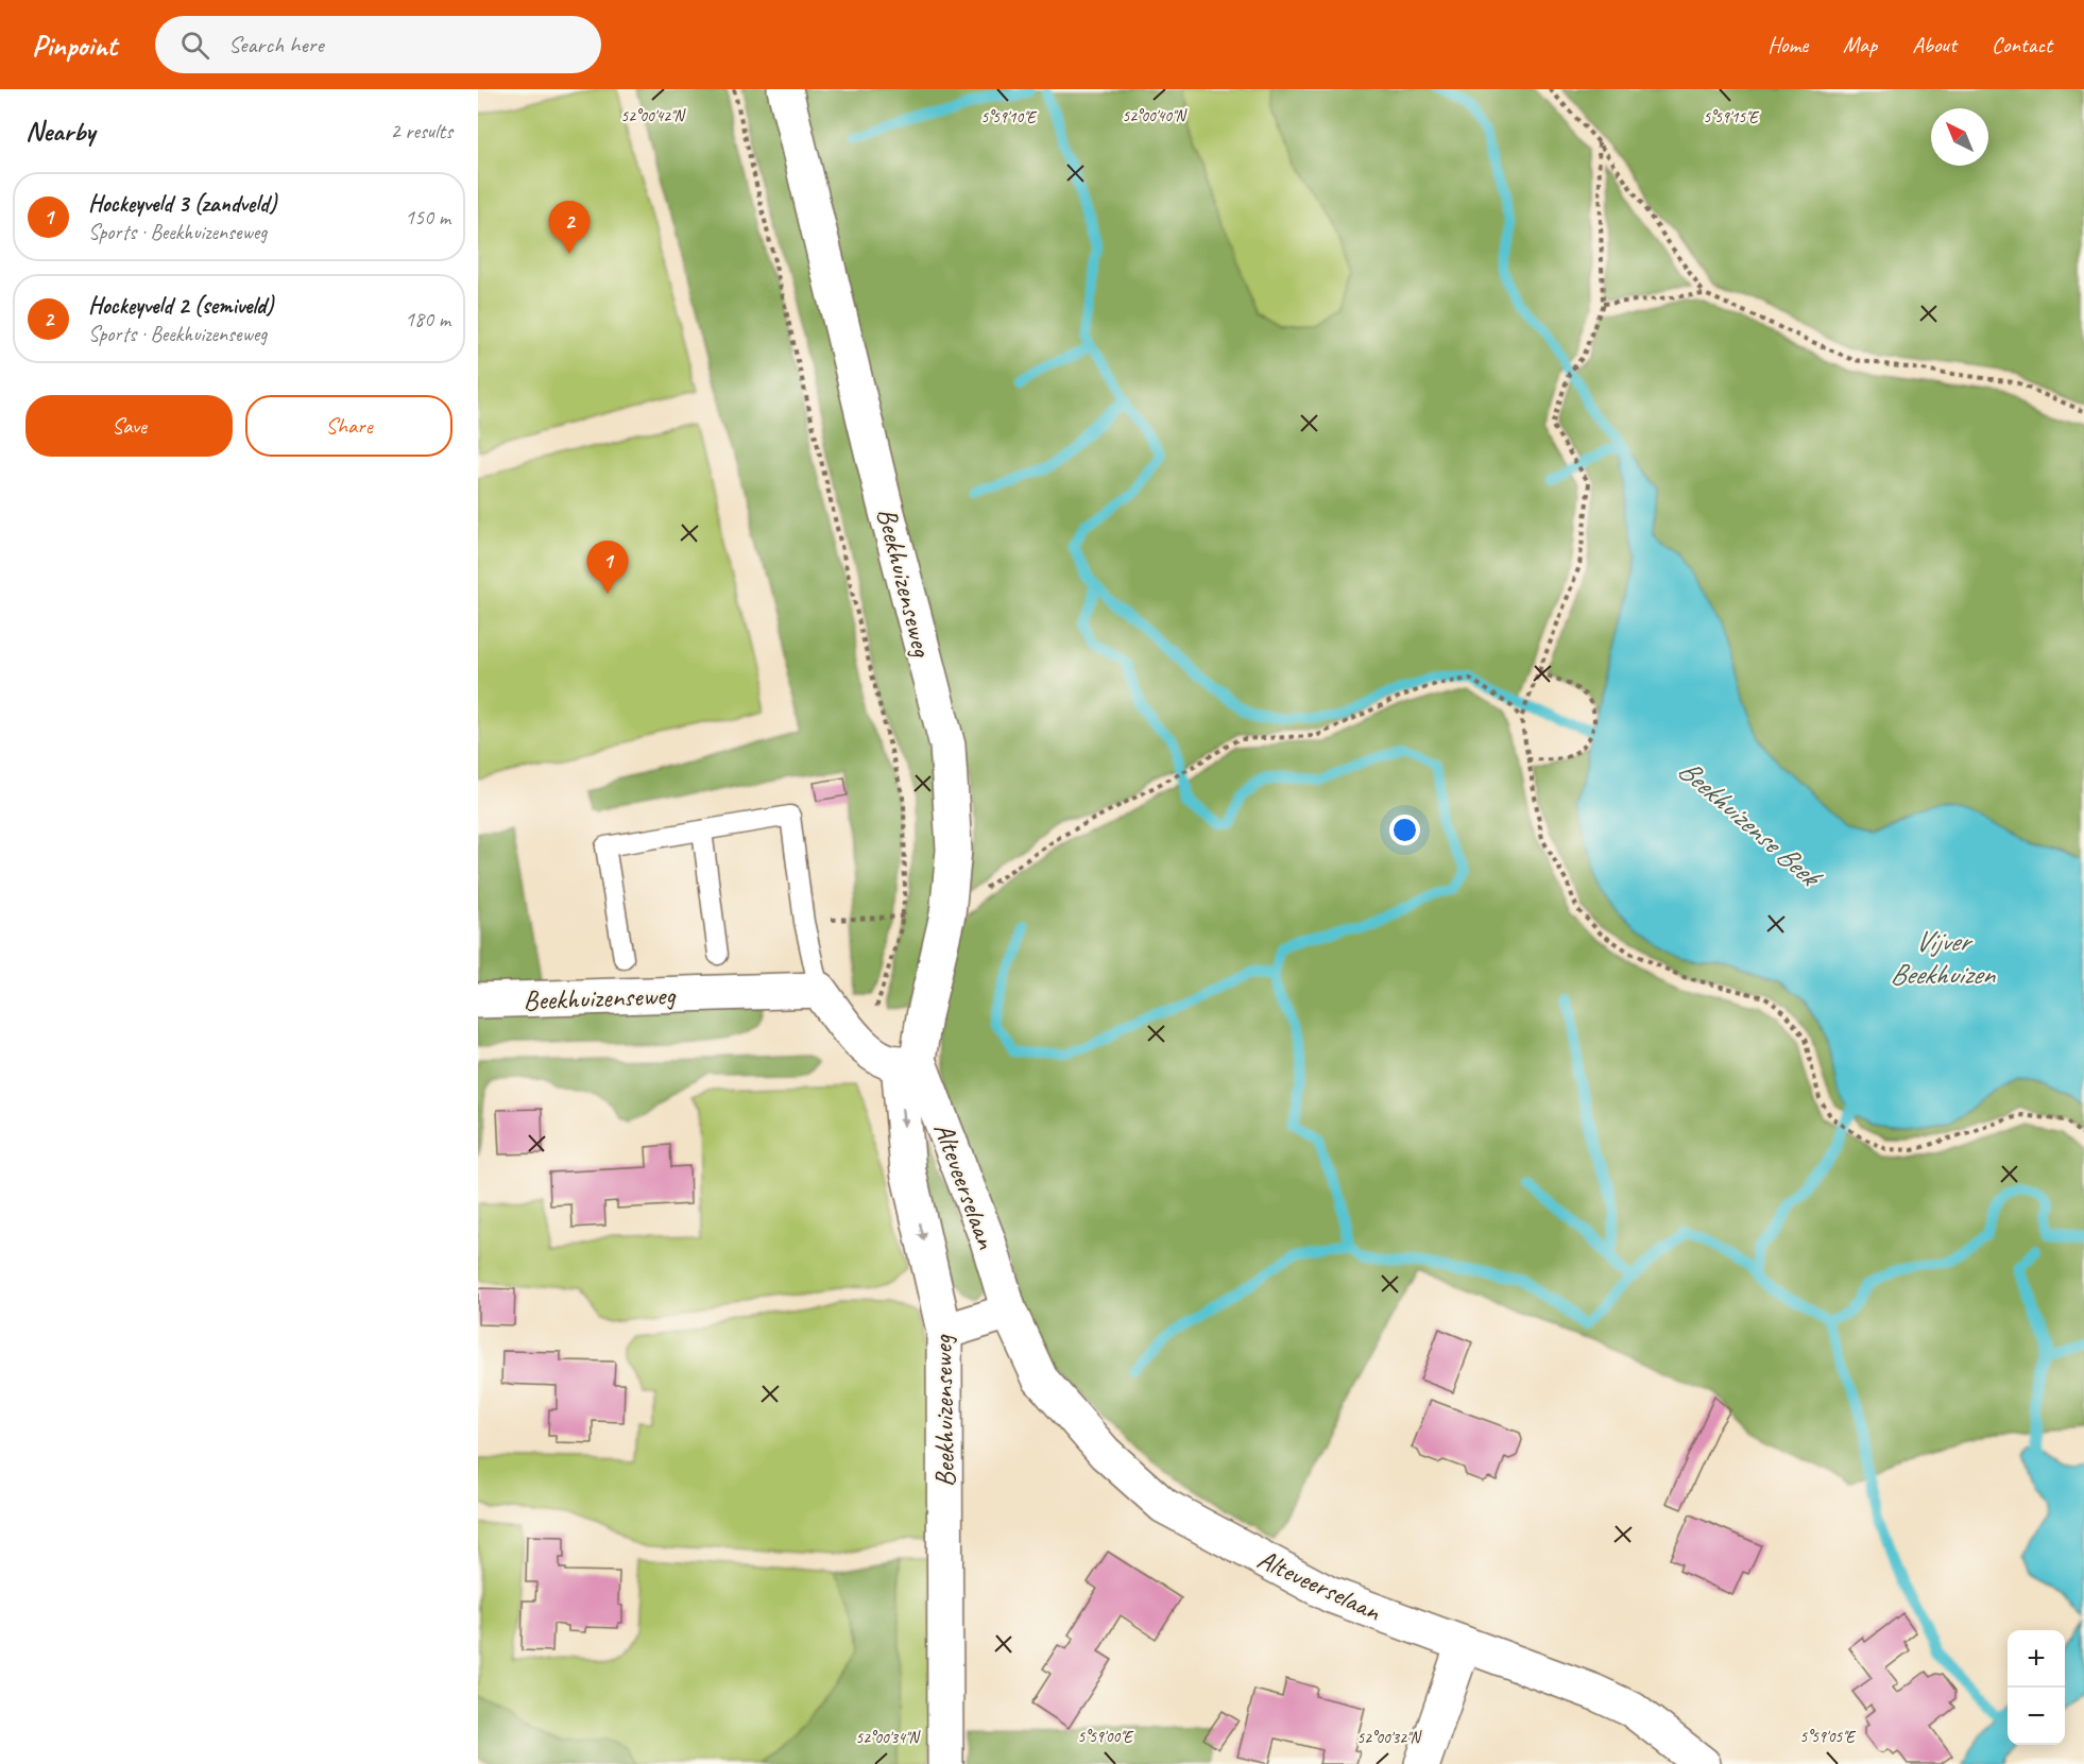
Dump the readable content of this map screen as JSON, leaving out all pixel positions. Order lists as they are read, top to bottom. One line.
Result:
{"streets":{"street":["Beekhuizenseweg","Alteveerselaan"]},"crossings":[["Beekhuizenseweg","Alteveerselaan"]],"water":["Beekhuizense Beek","Vijver Beekhuizen"],"north":"top left","page":{"header":"Pinpoint","search":"Search here","nav":["Home","Map","About","Contact"],"heading":["Nearby","2 results"],"list":[{"mark":"1","name":"Hockeyveld 3 (zandveld)","note":"Sports · Beekhuizenseweg","value":"150 m"},{"mark":"2","name":"Hockeyveld 2 (semiveld)","note":"Sports · Beekhuizenseweg","value":"180 m"}],"pins":["2","1"],"buttons":["Save","Share"],"map_buttons":["+","−"]},"coordinates":["52°00'42\"N","52°00'40\"N","5°59'10\"E","5°59'15\"E","5°59'00\"E","5°59'05\"E","52°00'34\"N","52°00'32\"N"]}
